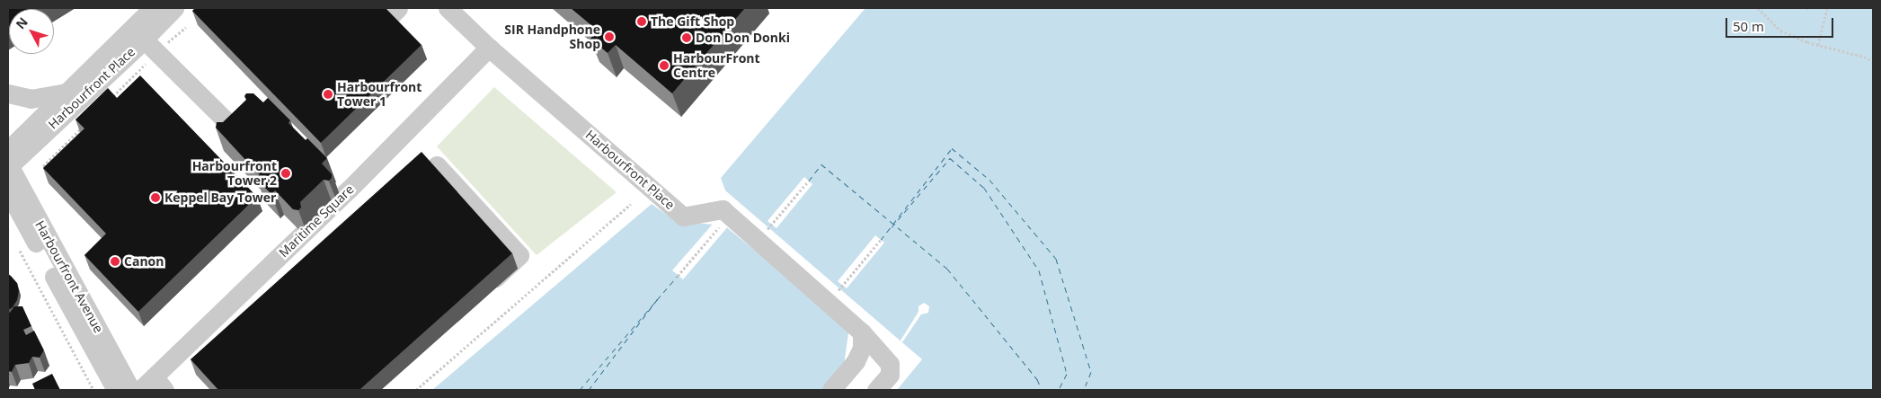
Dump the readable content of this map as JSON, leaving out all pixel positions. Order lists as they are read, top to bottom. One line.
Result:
{"streets":{"street":["Harbourfront Place","Maritime Square","Harbourfront Avenue"]},"crossings":[["Harbourfront Place","Maritime Square"],["Harbourfront Place","Harbourfront Avenue"]],"places":["The Gift Shop","SIR Handphone Shop","Don Don Donki","HarbourFront Centre","Harbourfront Tower 1","Harbourfront Tower 2","Keppel Bay Tower","Canon"],"scale_bar":"50 m","north":"top left"}
